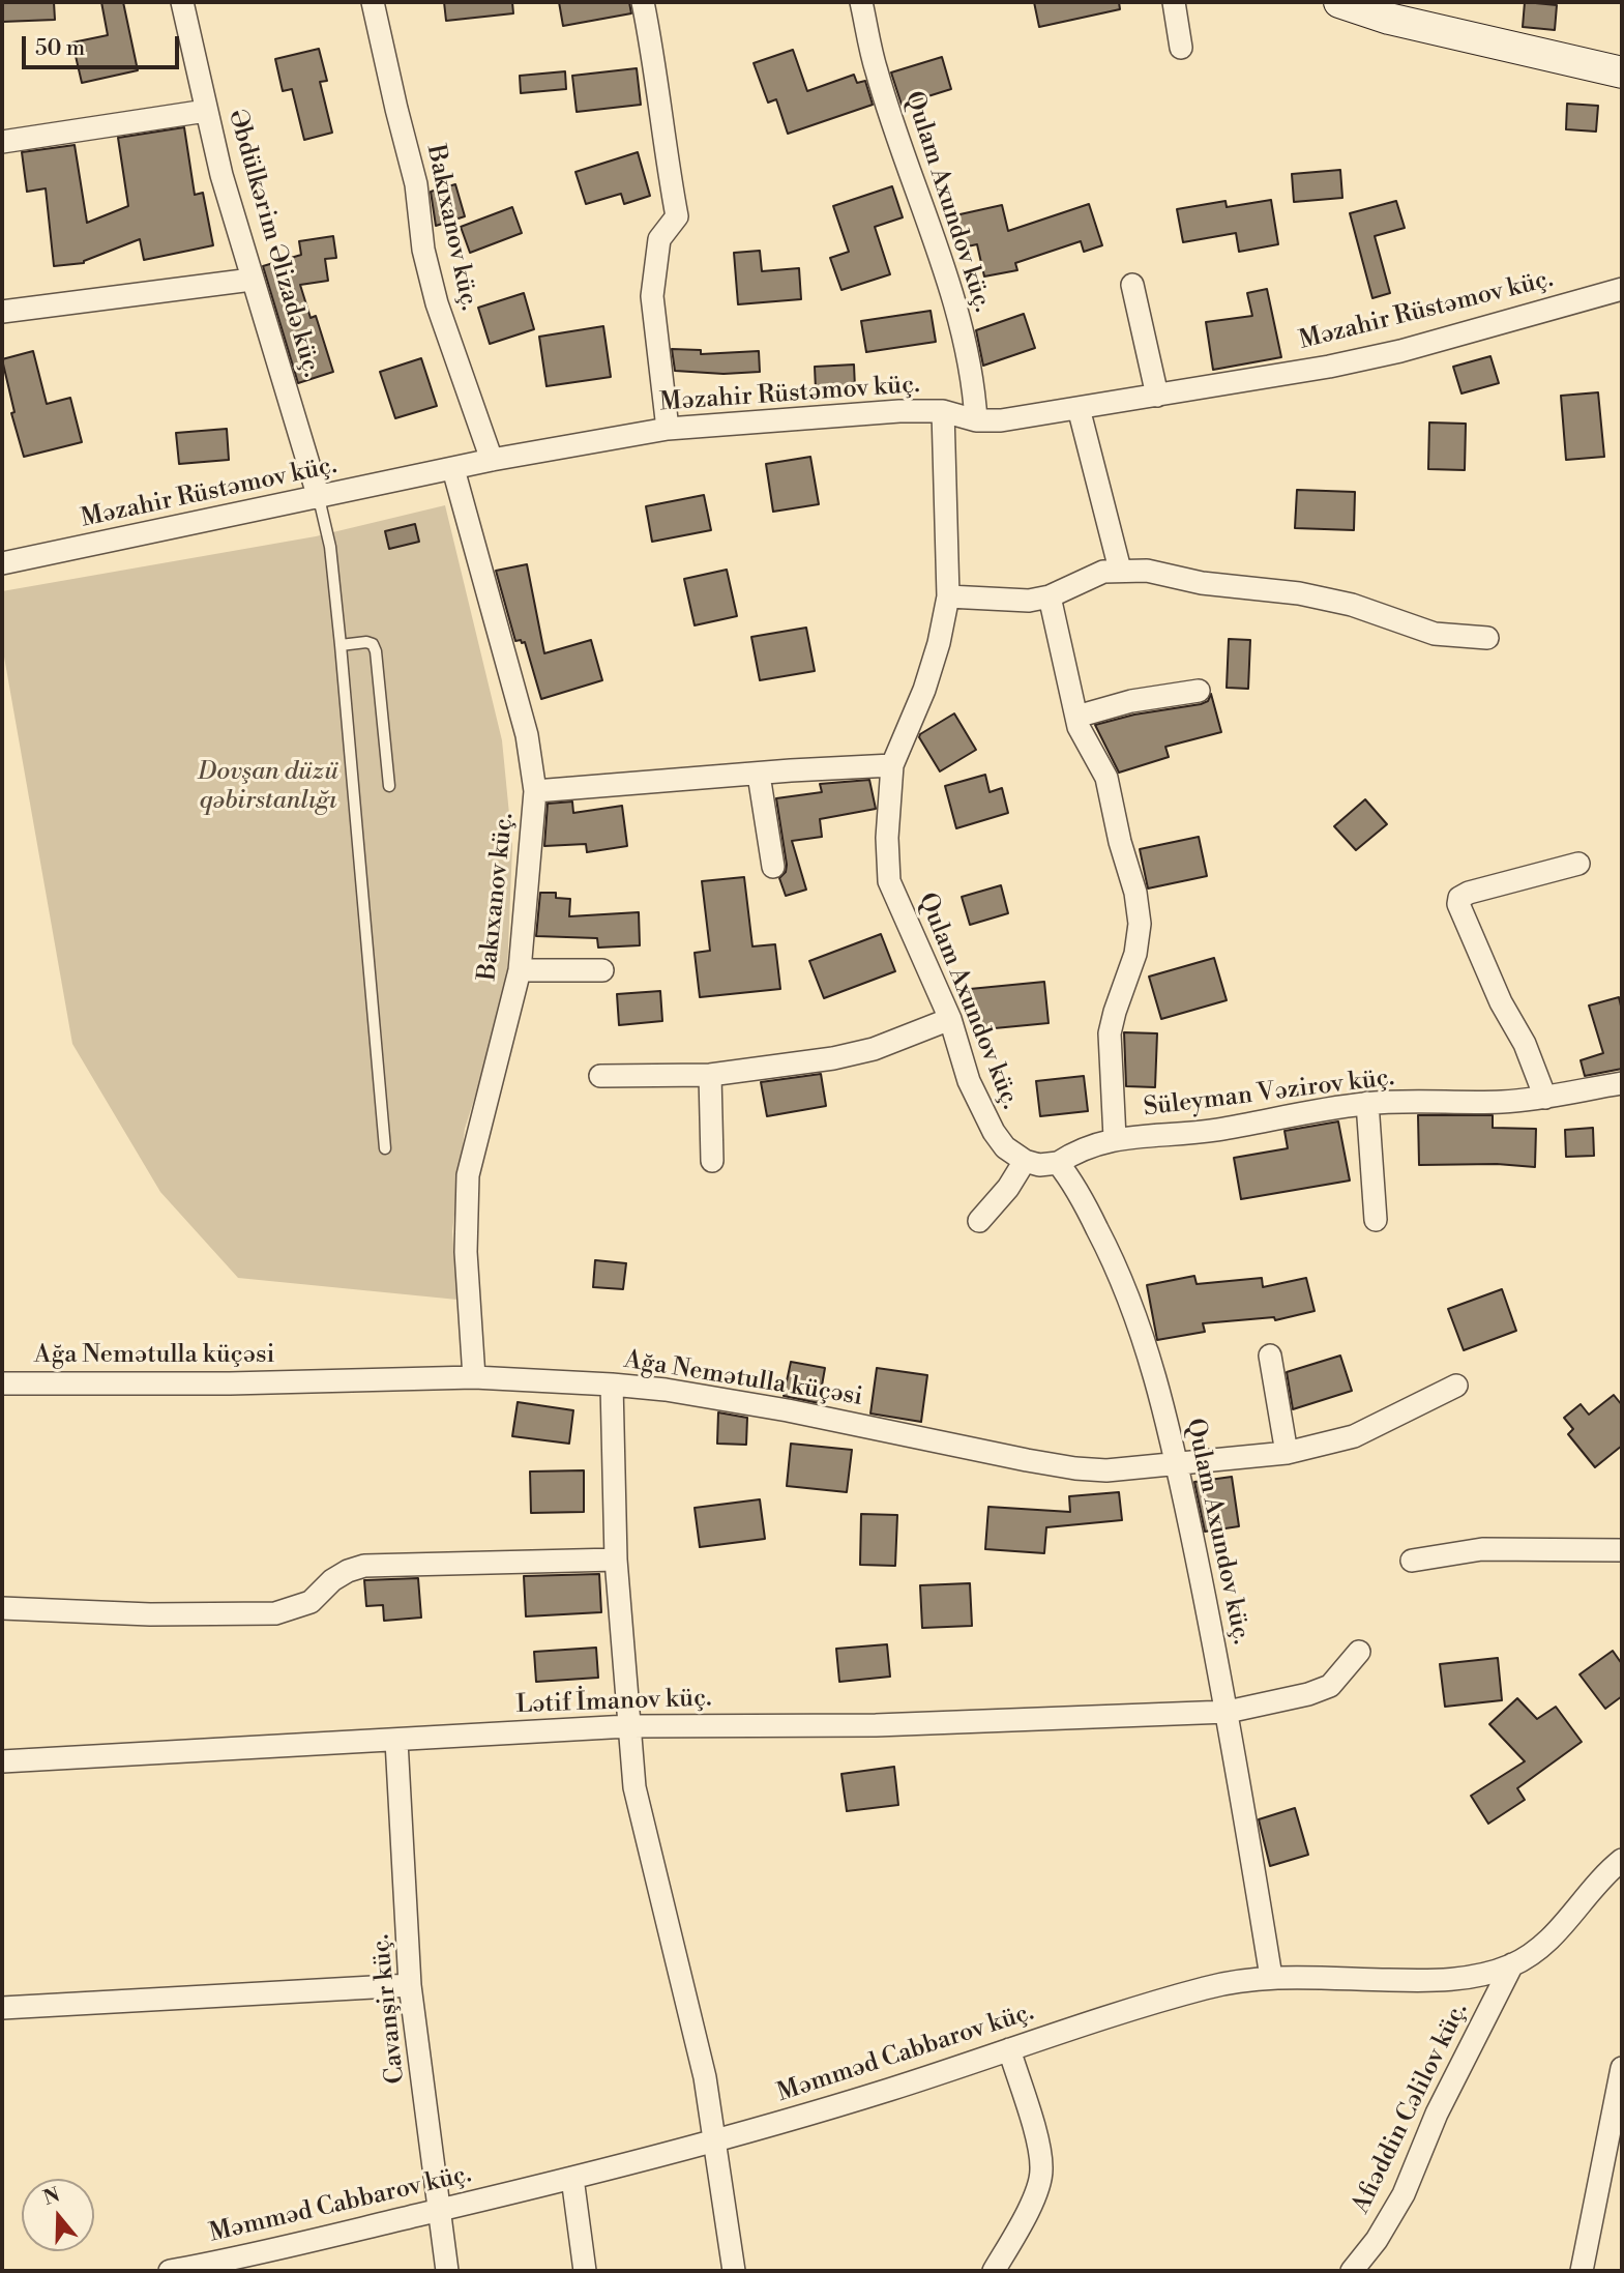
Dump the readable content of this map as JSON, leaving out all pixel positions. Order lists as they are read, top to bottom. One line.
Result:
{"streets":{"street":["Qulam Axundov küç.","Bakıxanov küç.","Əbdülkərim Əlizadə küç.","Məzahir Rüstəmov küç.","Süleyman Vəzirov küç.","Ağa Nemətulla küçəsi","Lətif İmanov küç.","Cavanşir küç.","Məmməd Cabbarov küç.","Afiəddin Cəlilov küç."]},"crossings":[["Qulam Axundov küç.","Məzahir Rüstəmov küç."],["Qulam Axundov küç.","Süleyman Vəzirov küç."],["Qulam Axundov küç.","Ağa Nemətulla küçəsi"],["Qulam Axundov küç.","Lətif İmanov küç."],["Qulam Axundov küç.","Məmməd Cabbarov küç."],["Bakıxanov küç.","Məzahir Rüstəmov küç."],["Bakıxanov küç.","Ağa Nemətulla küçəsi"],["Əbdülkərim Əlizadə küç.","Məzahir Rüstəmov küç."],["Lətif İmanov küç.","Cavanşir küç."],["Cavanşir küç.","Məmməd Cabbarov küç."],["Məmməd Cabbarov küç.","Afiəddin Cəlilov küç."]],"parks":["Dovşan düzü qəbirstanlığı"],"scale_bar":"50 m","north":"top"}
